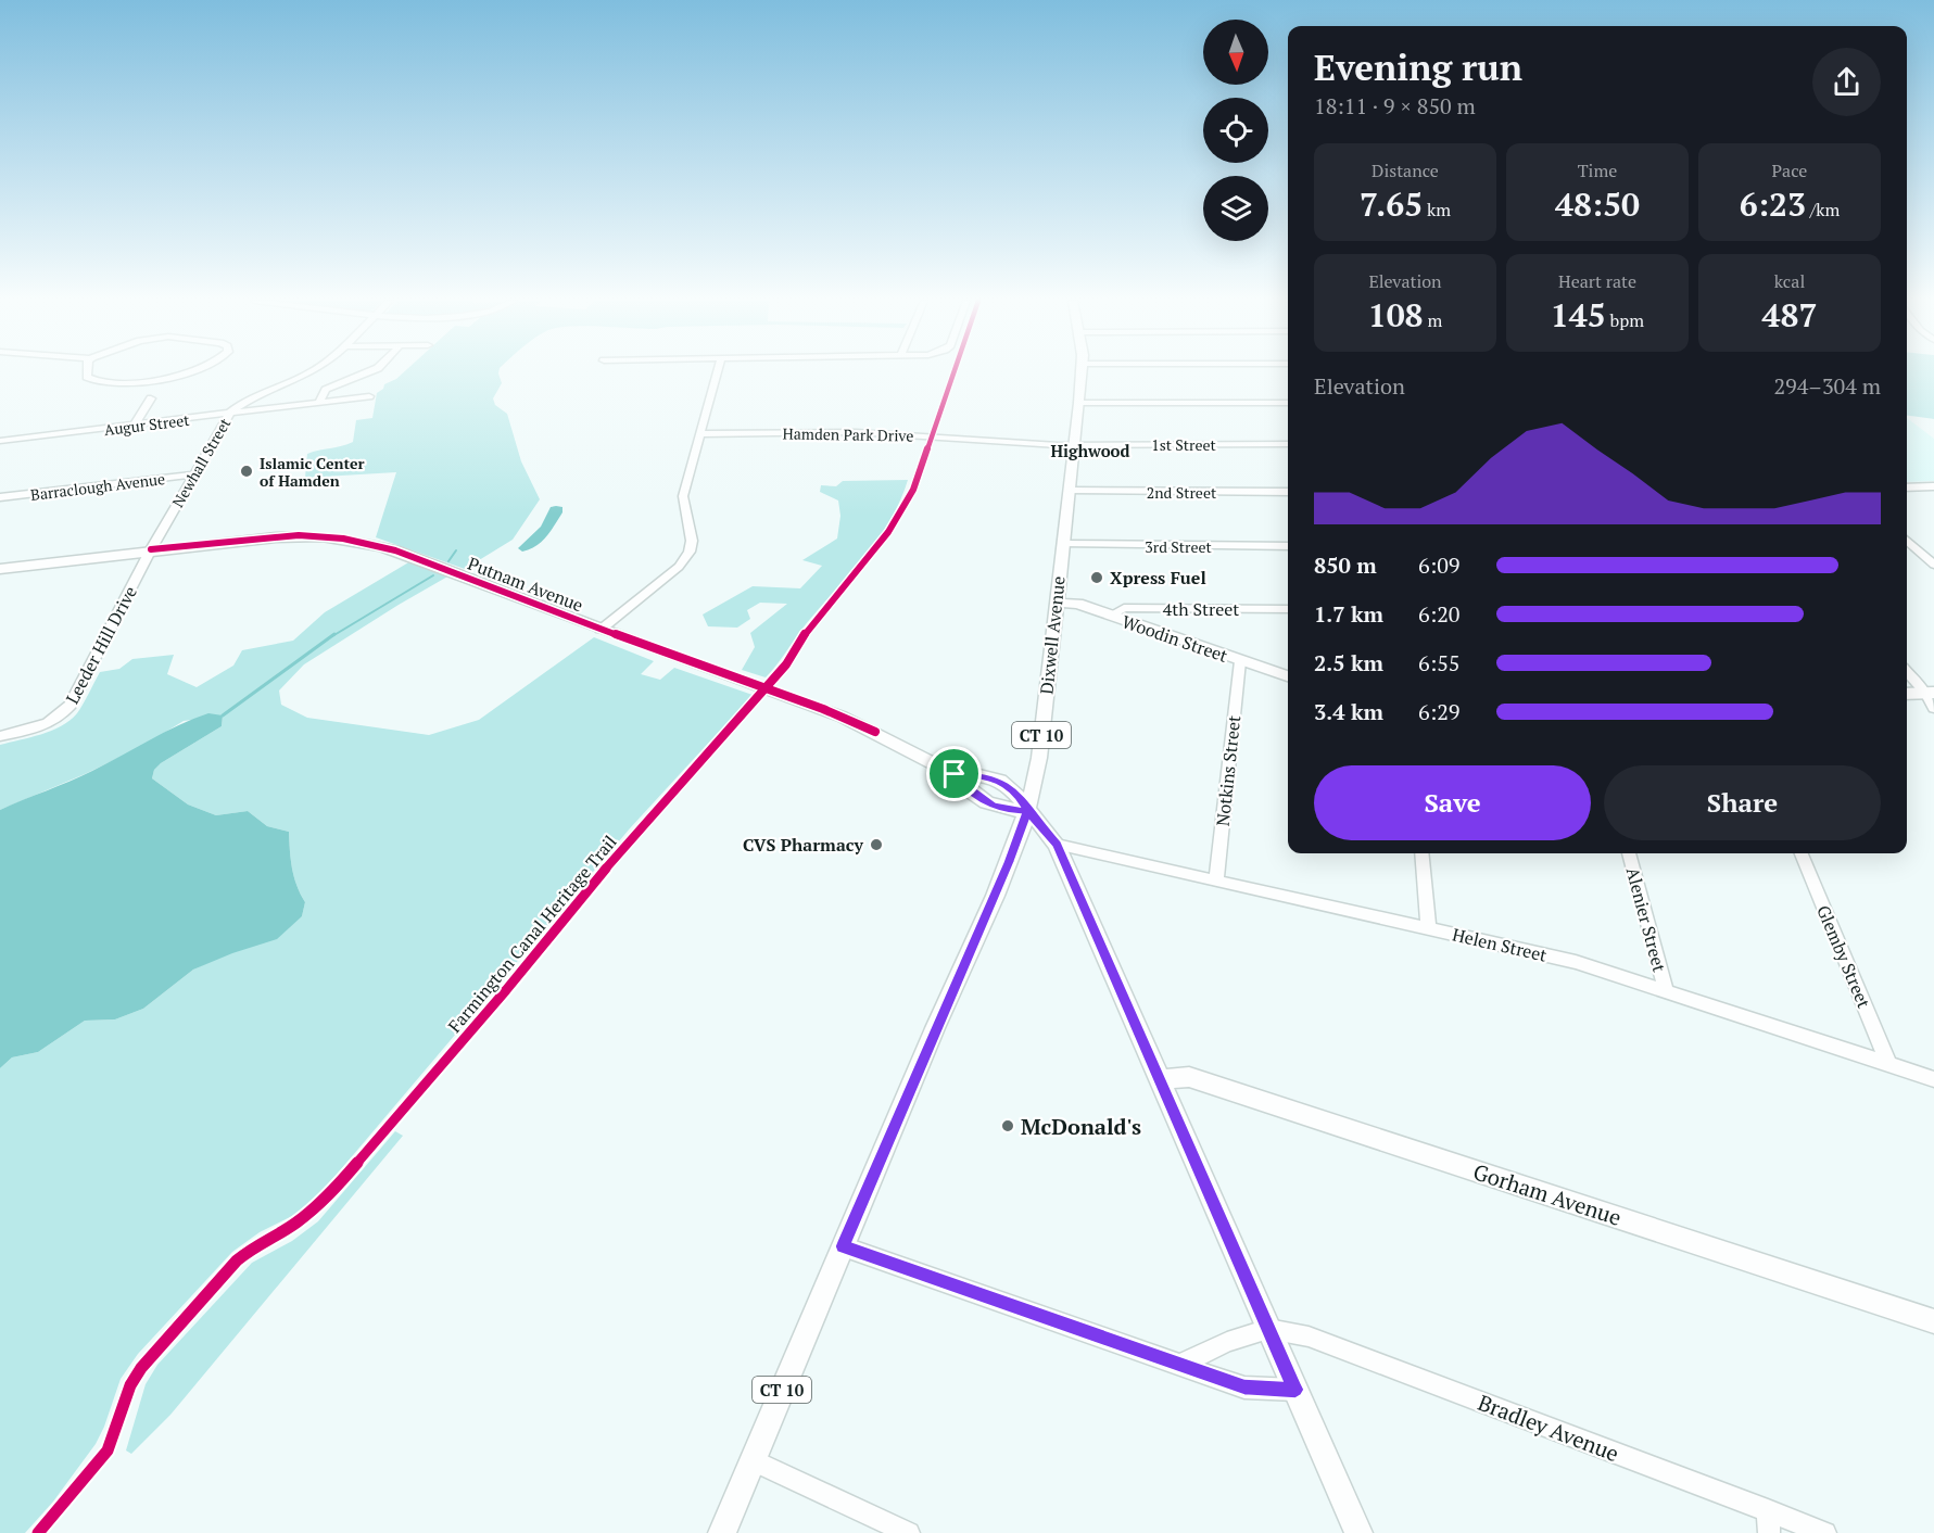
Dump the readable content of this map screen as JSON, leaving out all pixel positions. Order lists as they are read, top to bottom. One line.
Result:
{"streets":{"main road":["Putnam Avenue","Dixwell Avenue","Woodin Street","CT 10","Gorham Avenue"],"street":["Augur Street","Hamden Park Drive","1st Street","Newhall Street","Barraclough Avenue","2nd Street","3rd Street","4th Street","Leeder Hill Drive","Notkins Street","Alenier Street","Helen Street","Glemby Street","Bradley Avenue"],"cycle path":["Farmington Canal Heritage Trail"]},"crossings":[["Augur Street","Newhall Street"],["Hamden Park Drive","1st Street"],["Hamden Park Drive","Dixwell Avenue"],["1st Street","Dixwell Avenue"],["Newhall Street","Barraclough Avenue"],["Newhall Street","Putnam Avenue"],["Newhall Street","Leeder Hill Drive"],["2nd Street","Dixwell Avenue"],["3rd Street","Dixwell Avenue"],["Putnam Avenue","Dixwell Avenue"],["Putnam Avenue","Leeder Hill Drive"],["4th Street","Woodin Street"],["Dixwell Avenue","Woodin Street"],["Woodin Street","Notkins Street"],["Notkins Street","Helen Street"],["Alenier Street","Helen Street"],["Helen Street","Glemby Street"]],"districts":["Highwood"],"places":["Islamic Center of Hamden","Xpress Fuel","CVS Pharmacy","McDonald's"],"north":"bottom","page":{"heading":["Evening run","18:11 · 9 × 850 m"],"stats":[["Distance","7.65 km"],["Time","48:50"],["Pace","6:23 /km"],["Elevation","108 m"],["Heart rate","145 bpm"],["kcal","487"]],"chart":["Elevation","294–304 m"],"list":[{"name":"850 m","note":"6:09"},{"name":"1.7 km","note":"6:20"},{"name":"2.5 km","note":"6:55"},{"name":"3.4 km","note":"6:29"}],"buttons":["Save","Share"]}}
